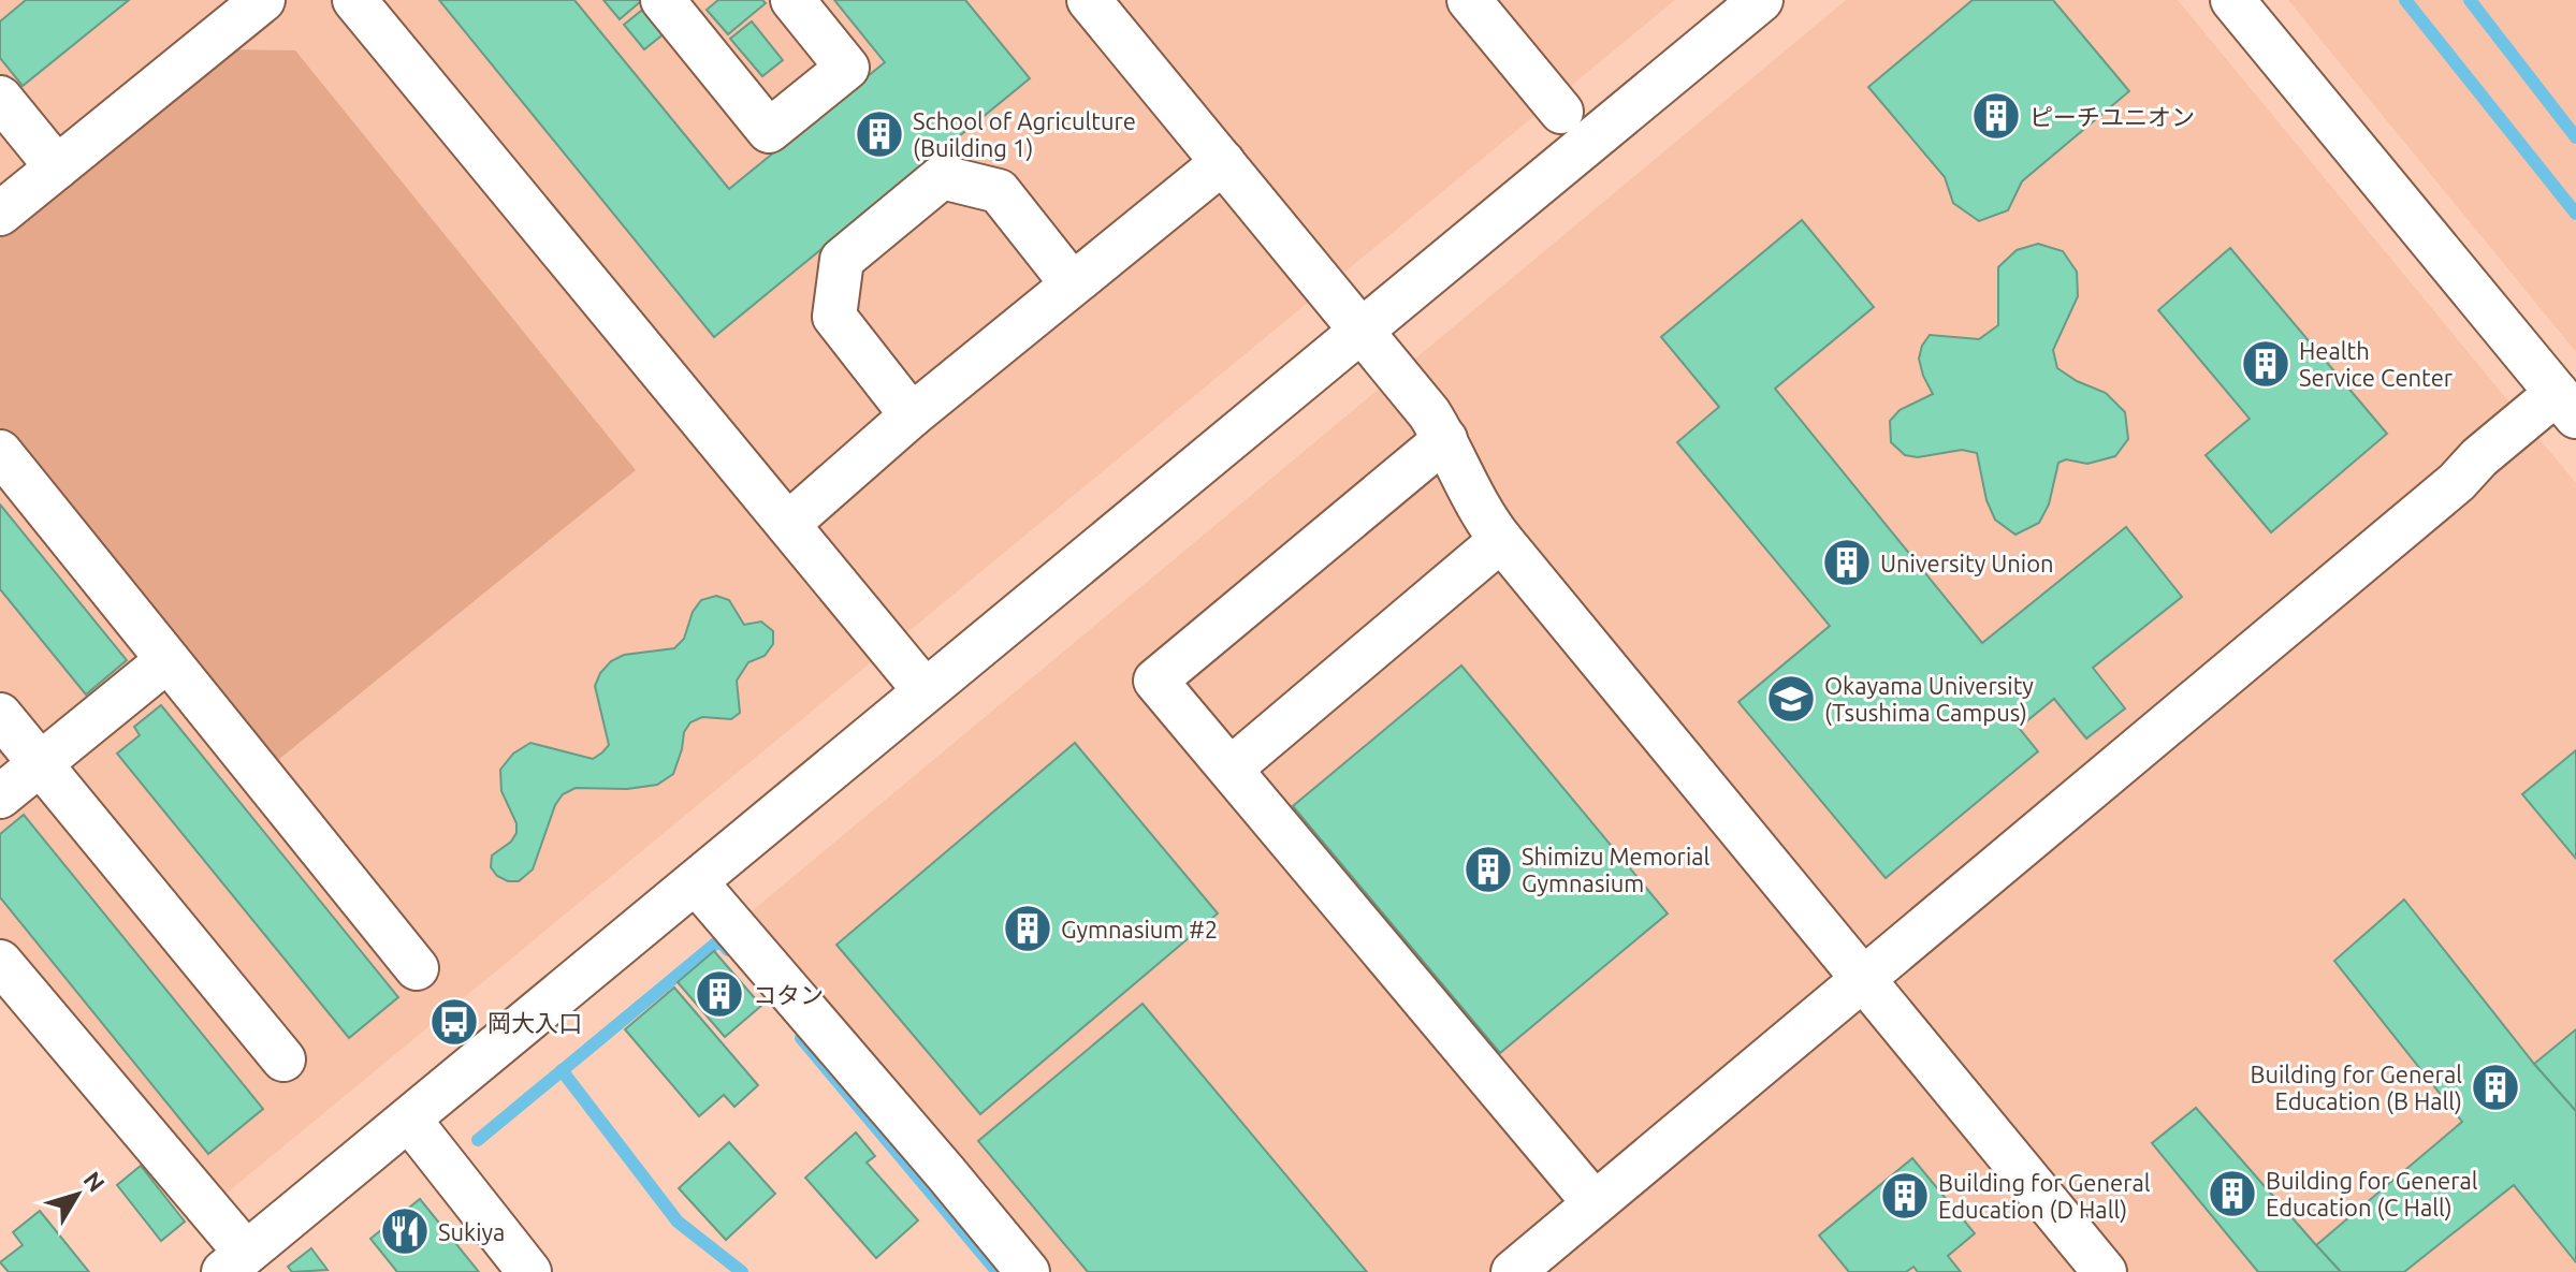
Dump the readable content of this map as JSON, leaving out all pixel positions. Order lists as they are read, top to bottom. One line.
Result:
{"places":{"building":["ピーチユニオン","School of Agriculture (Building 1)","Health Service Center","University Union","Shimizu Memorial Gymnasium","Gymnasium #2","コタン","Building for General Education (B Hall)","Building for General Education (C Hall)","Building for General Education (D Hall)"],"school or university":["Okayama University (Tsushima Campus)"],"bus stop":["岡大入口"],"restaurant":["Sukiya"]},"north":"top right"}
